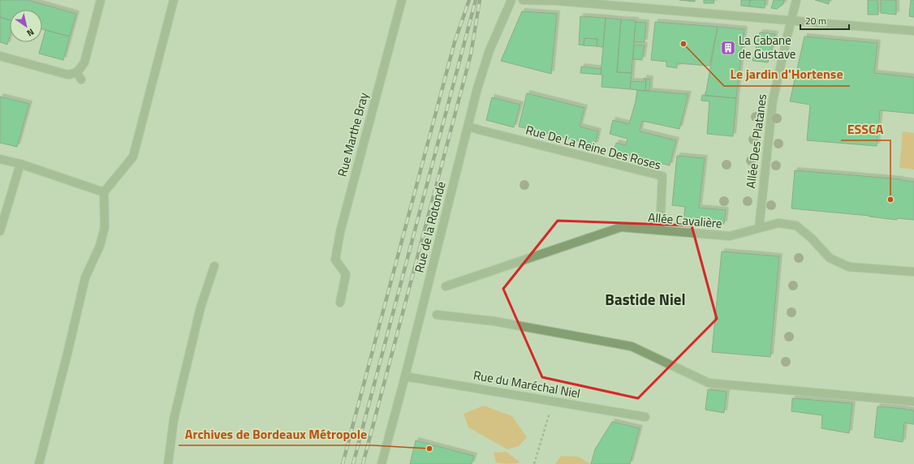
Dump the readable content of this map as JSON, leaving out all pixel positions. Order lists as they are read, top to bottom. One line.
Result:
{"streets":{"street":["Rue Marthe Bray","Allée Des Platanes","Rue De La Reine Des Roses","Allée Cavalière","Rue de la Rotonde","Rue du Maréchal Niel"]},"crossings":[["Allée Des Platanes","Allée Cavalière"],["Rue De La Reine Des Roses","Allée Cavalière"],["Rue De La Reine Des Roses","Rue de la Rotonde"],["Rue de la Rotonde","Rue du Maréchal Niel"]],"districts":["Bastide Niel"],"places":{"other":["Le jardin d'Hortense","ESSCA","Archives de Bordeaux Métropole"],"building":["La Cabane de Gustave"]},"scale_bar":"20 m","north":"bottom right"}
